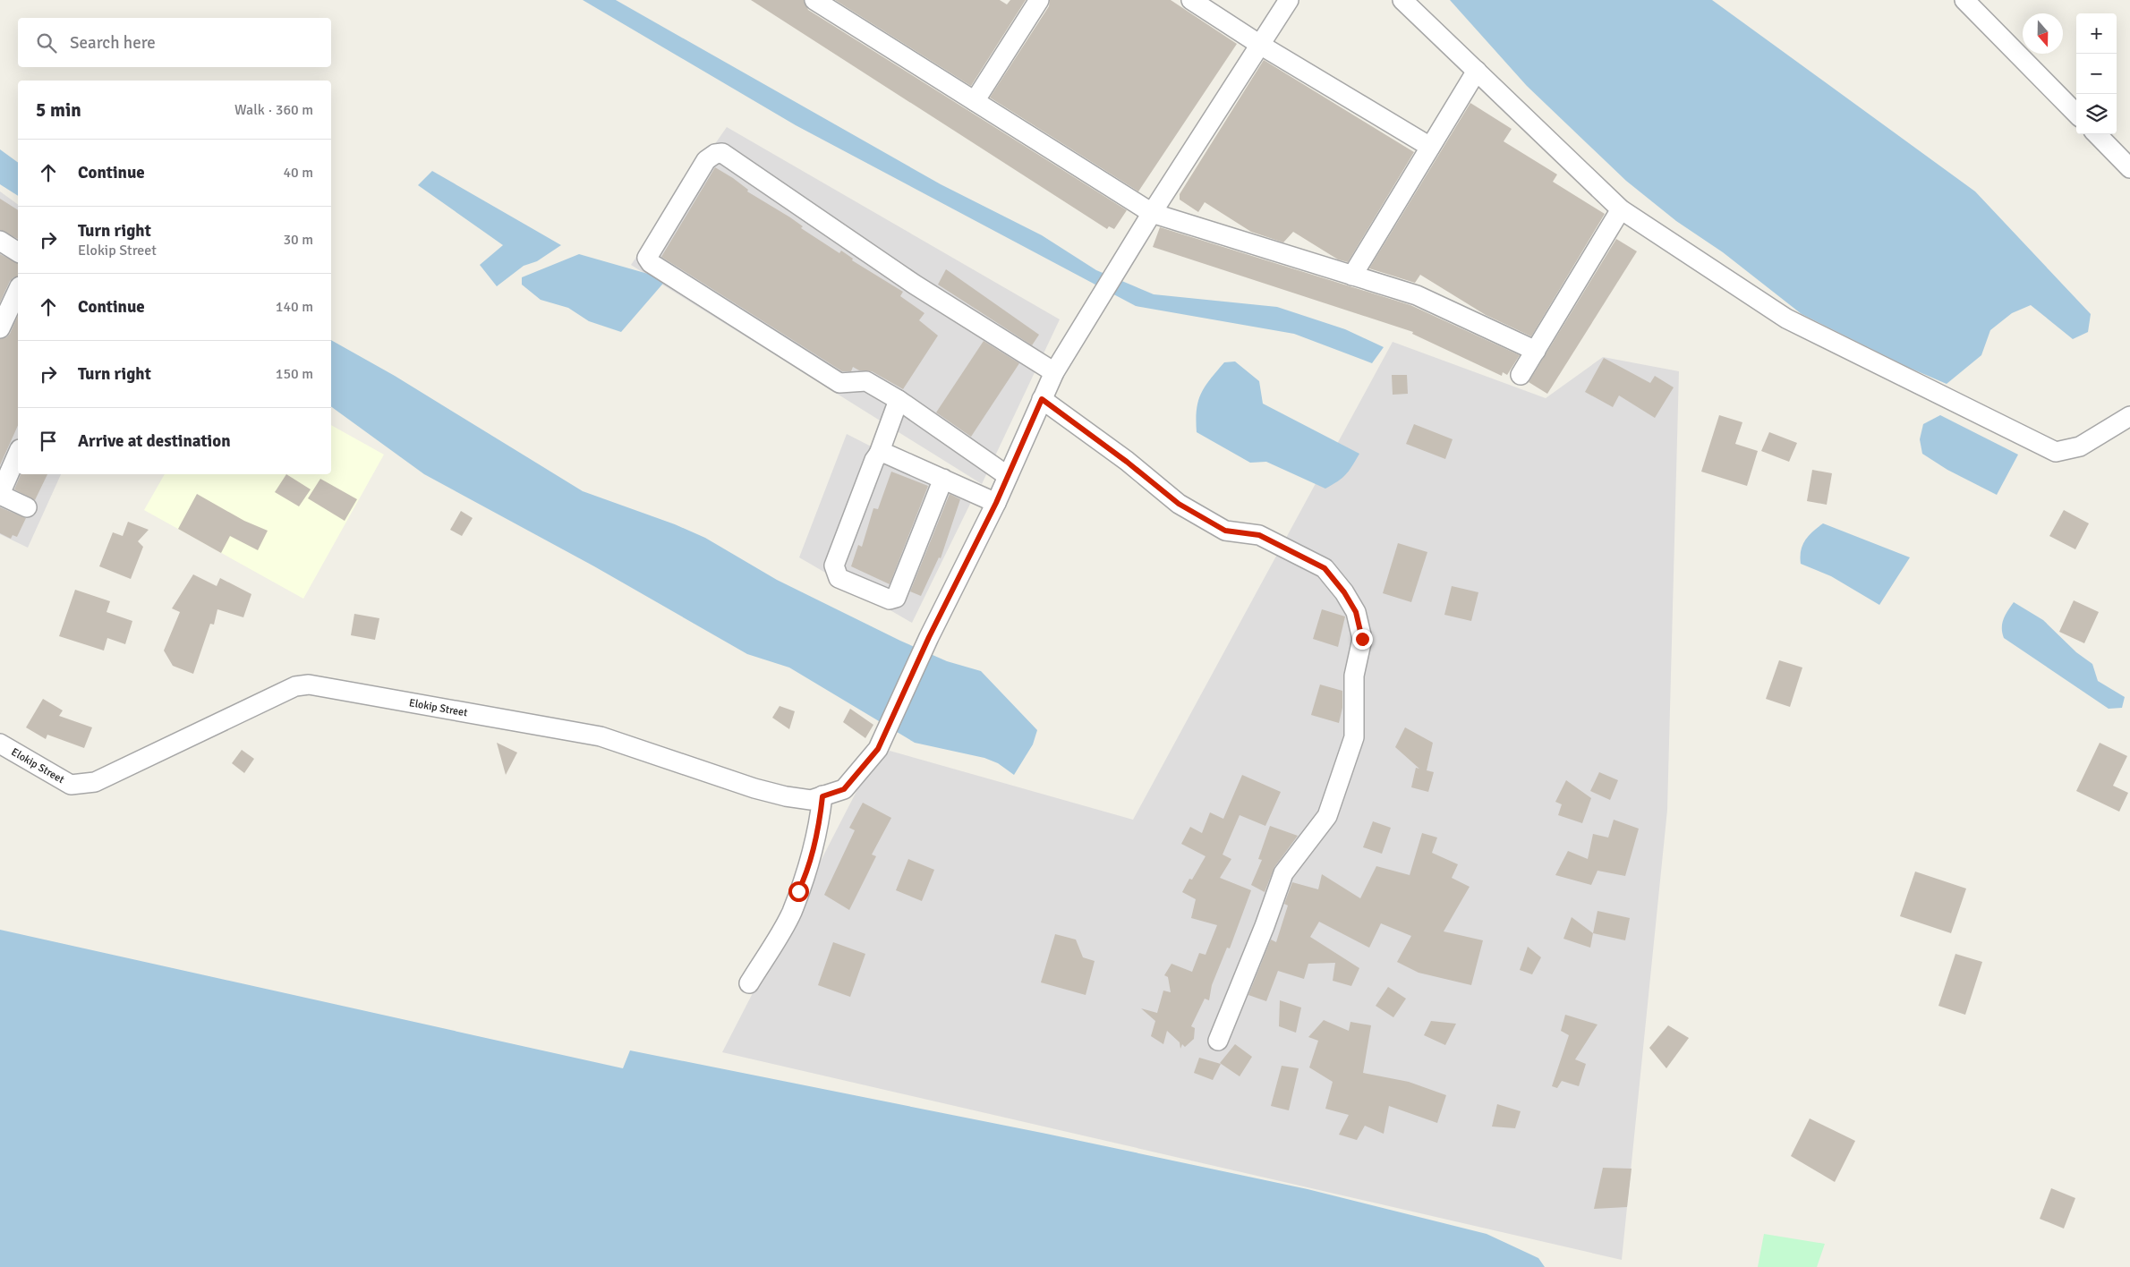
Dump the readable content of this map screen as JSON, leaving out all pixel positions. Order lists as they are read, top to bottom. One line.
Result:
{"streets":{"street":["Elokip Street"]},"north":"bottom","page":{"map_buttons":["+","−"],"search":"Search here","heading":["5 min","Walk · 360 m"],"list":[["Continue","40 m"],["Turn right","Elokip Street","30 m"],["Continue","140 m"],["Turn right","150 m"],"Arrive at destination"]}}
